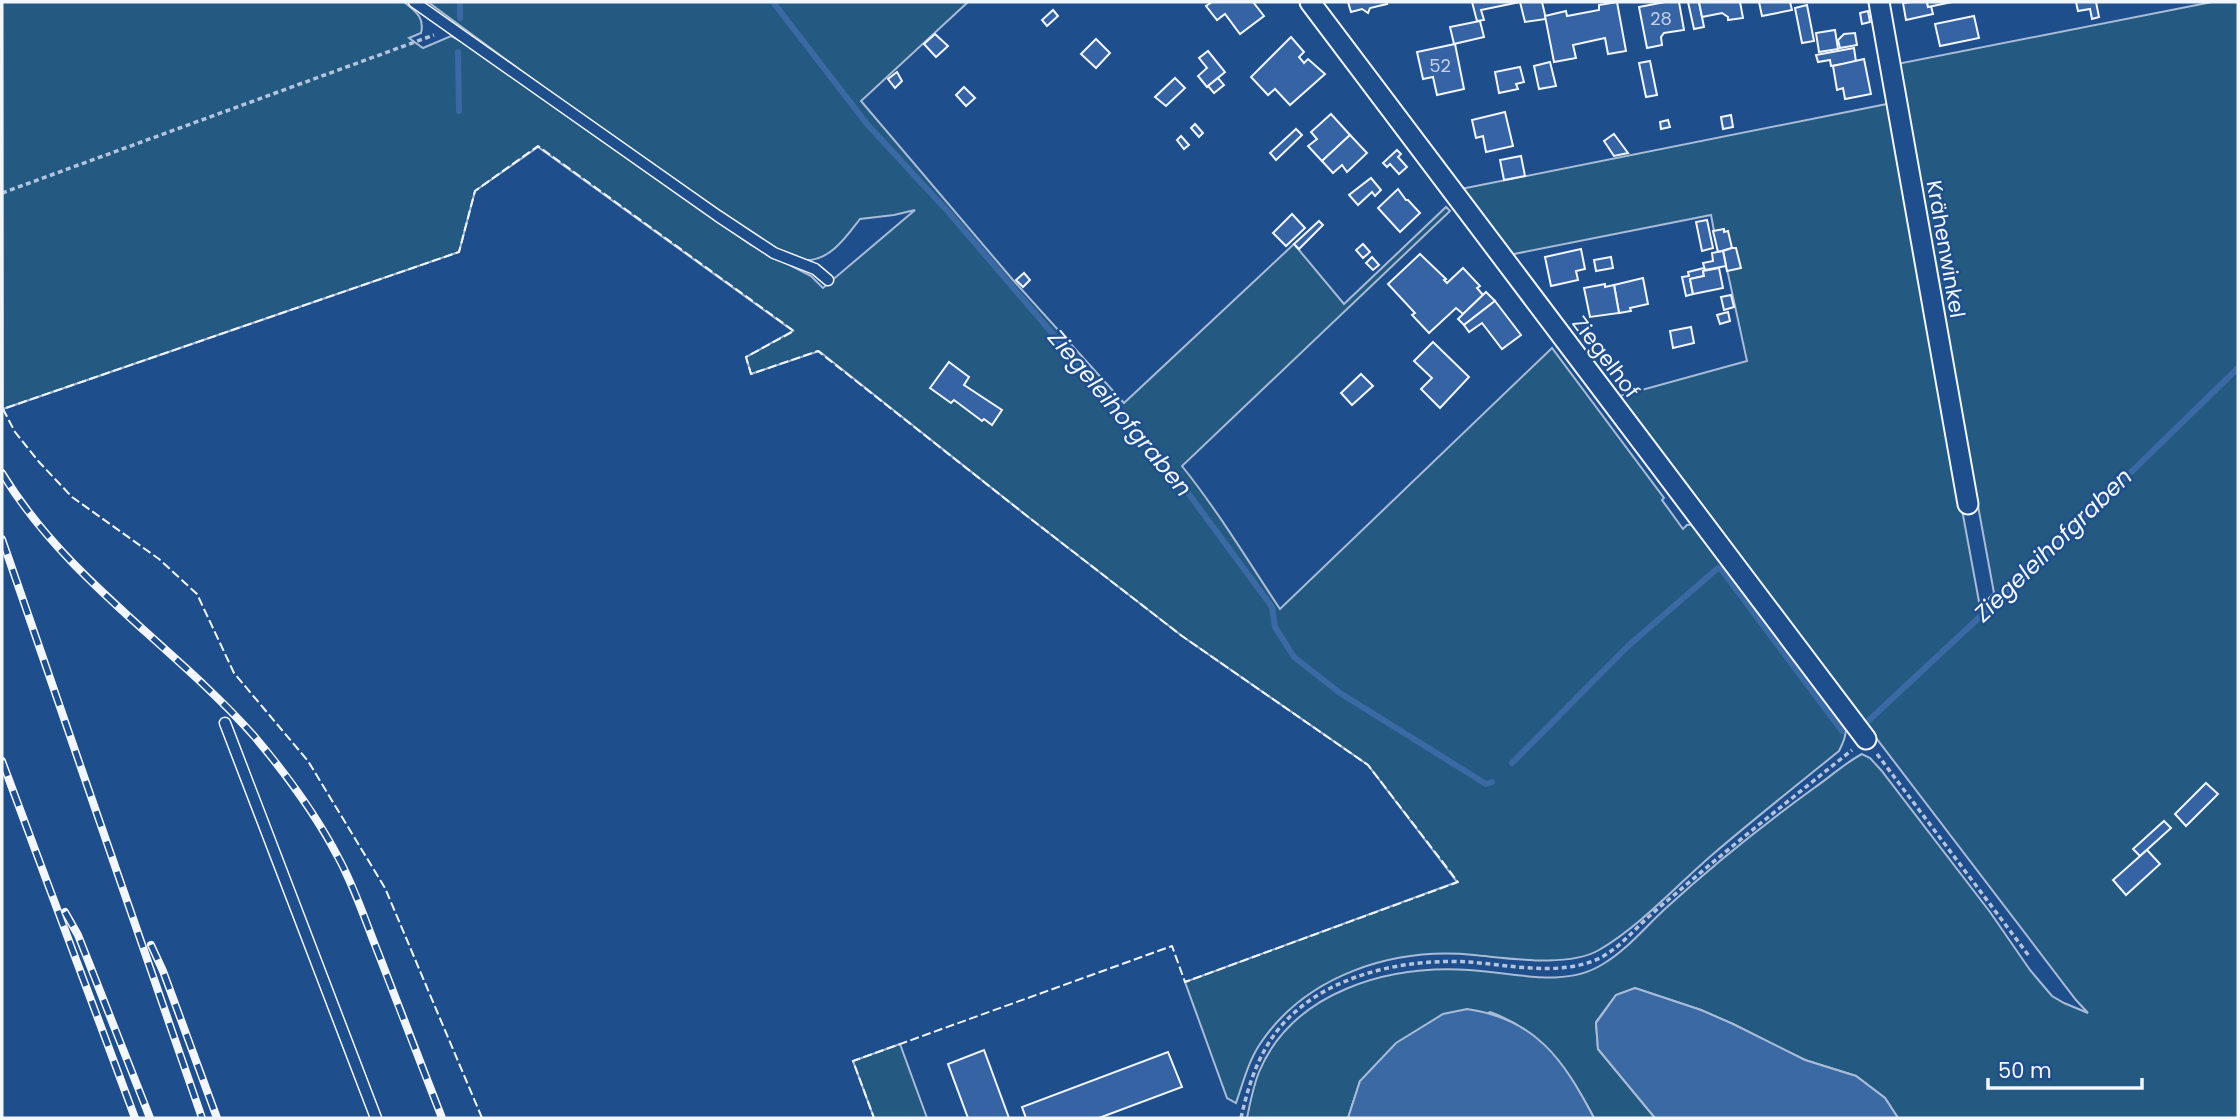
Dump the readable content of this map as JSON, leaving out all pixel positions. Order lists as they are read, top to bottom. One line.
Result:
{"streets":{"street":["Krähenwinkel","Ziegelhof"]},"water":["Ziegeleihofgraben"],"house_numbers":["28","52"],"scale_bar":"50 m"}
